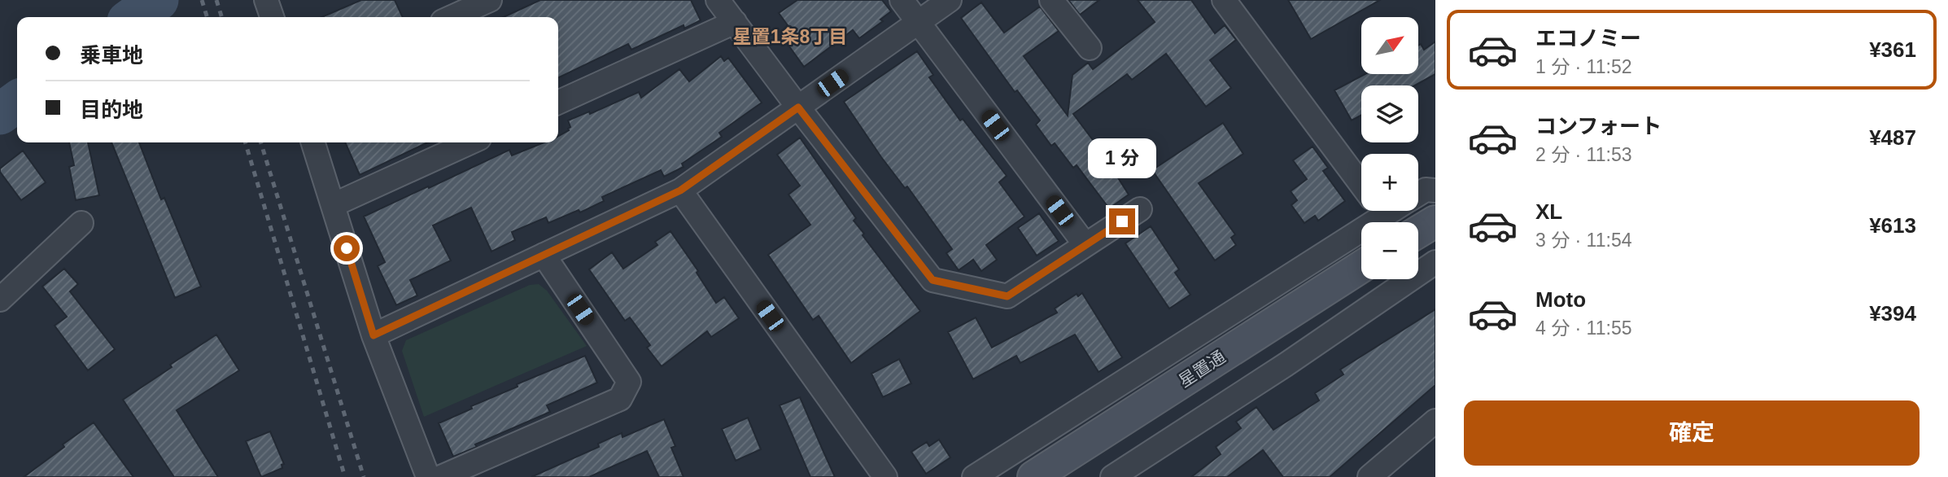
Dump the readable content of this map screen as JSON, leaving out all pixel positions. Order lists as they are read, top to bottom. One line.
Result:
{"streets":{"street":["星置通"]},"districts":["星置1条8丁目"],"north":"top right","page":{"list":[{"name":"エコノミー","note":"1 分 · 11:52","value":"¥361"},{"name":"コンフォート","note":"2 分 · 11:53","value":"¥487"},{"name":"XL","note":"3 分 · 11:54","value":"¥613"},{"name":"Moto","note":"4 分 · 11:55","value":"¥394"}],"map_buttons":["+","−"],"banner":["乗車地","目的地"],"bubble":"1 分","buttons":"確定"}}
